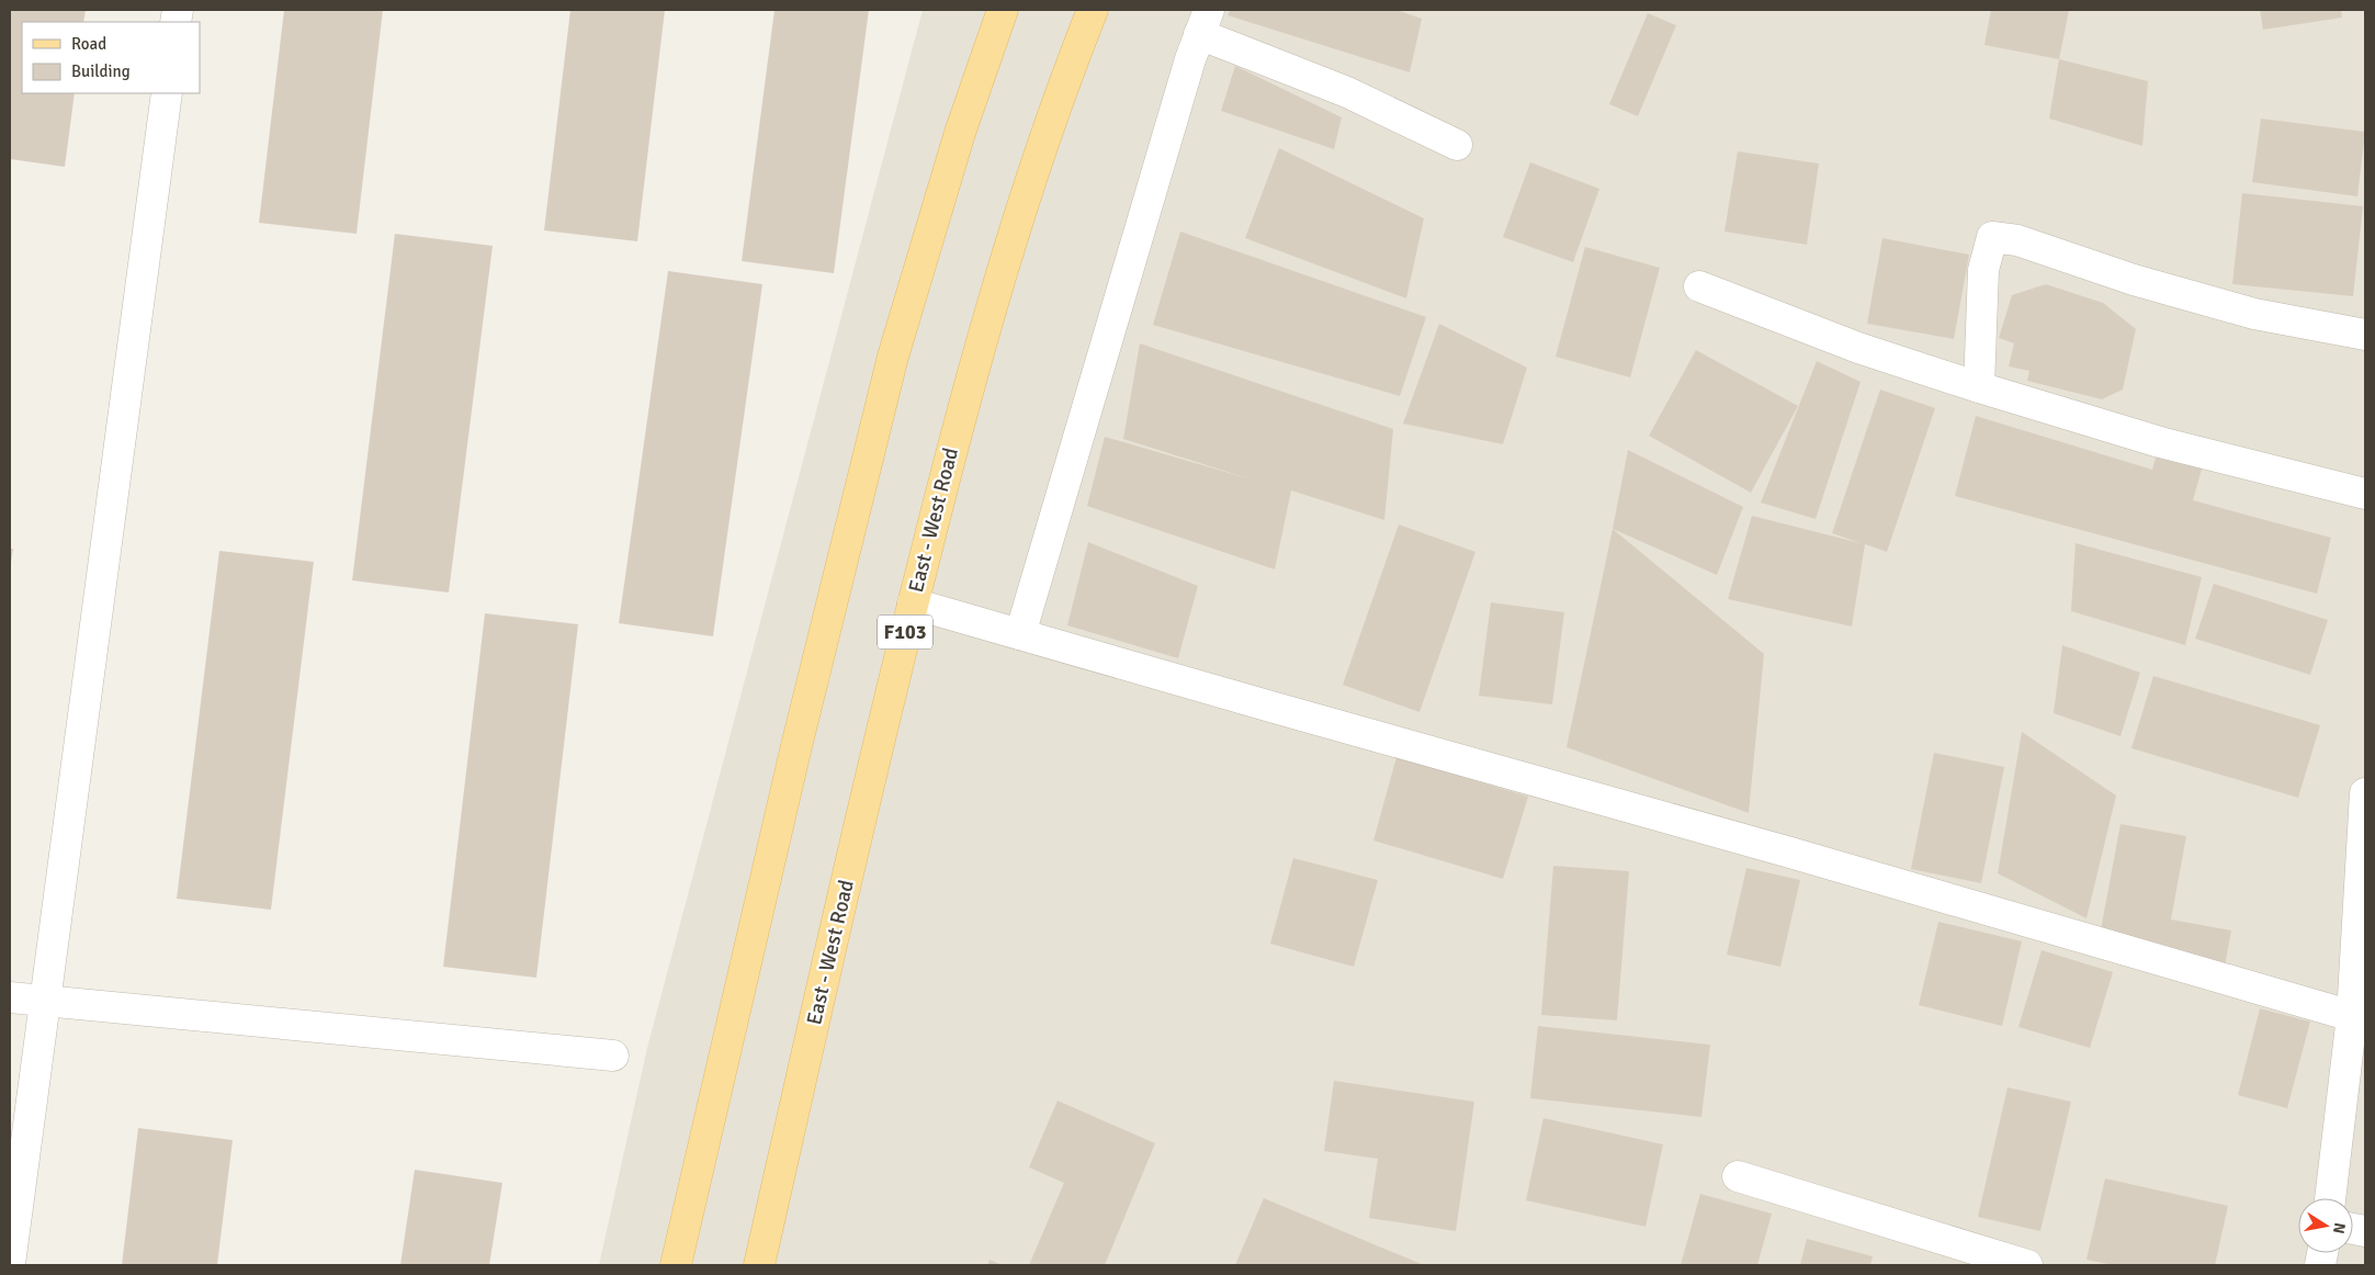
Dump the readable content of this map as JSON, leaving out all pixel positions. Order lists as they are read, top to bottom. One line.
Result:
{"streets":{"main road":["East - West Road","F103"]},"legend":["Road","Building"],"north":"right"}
